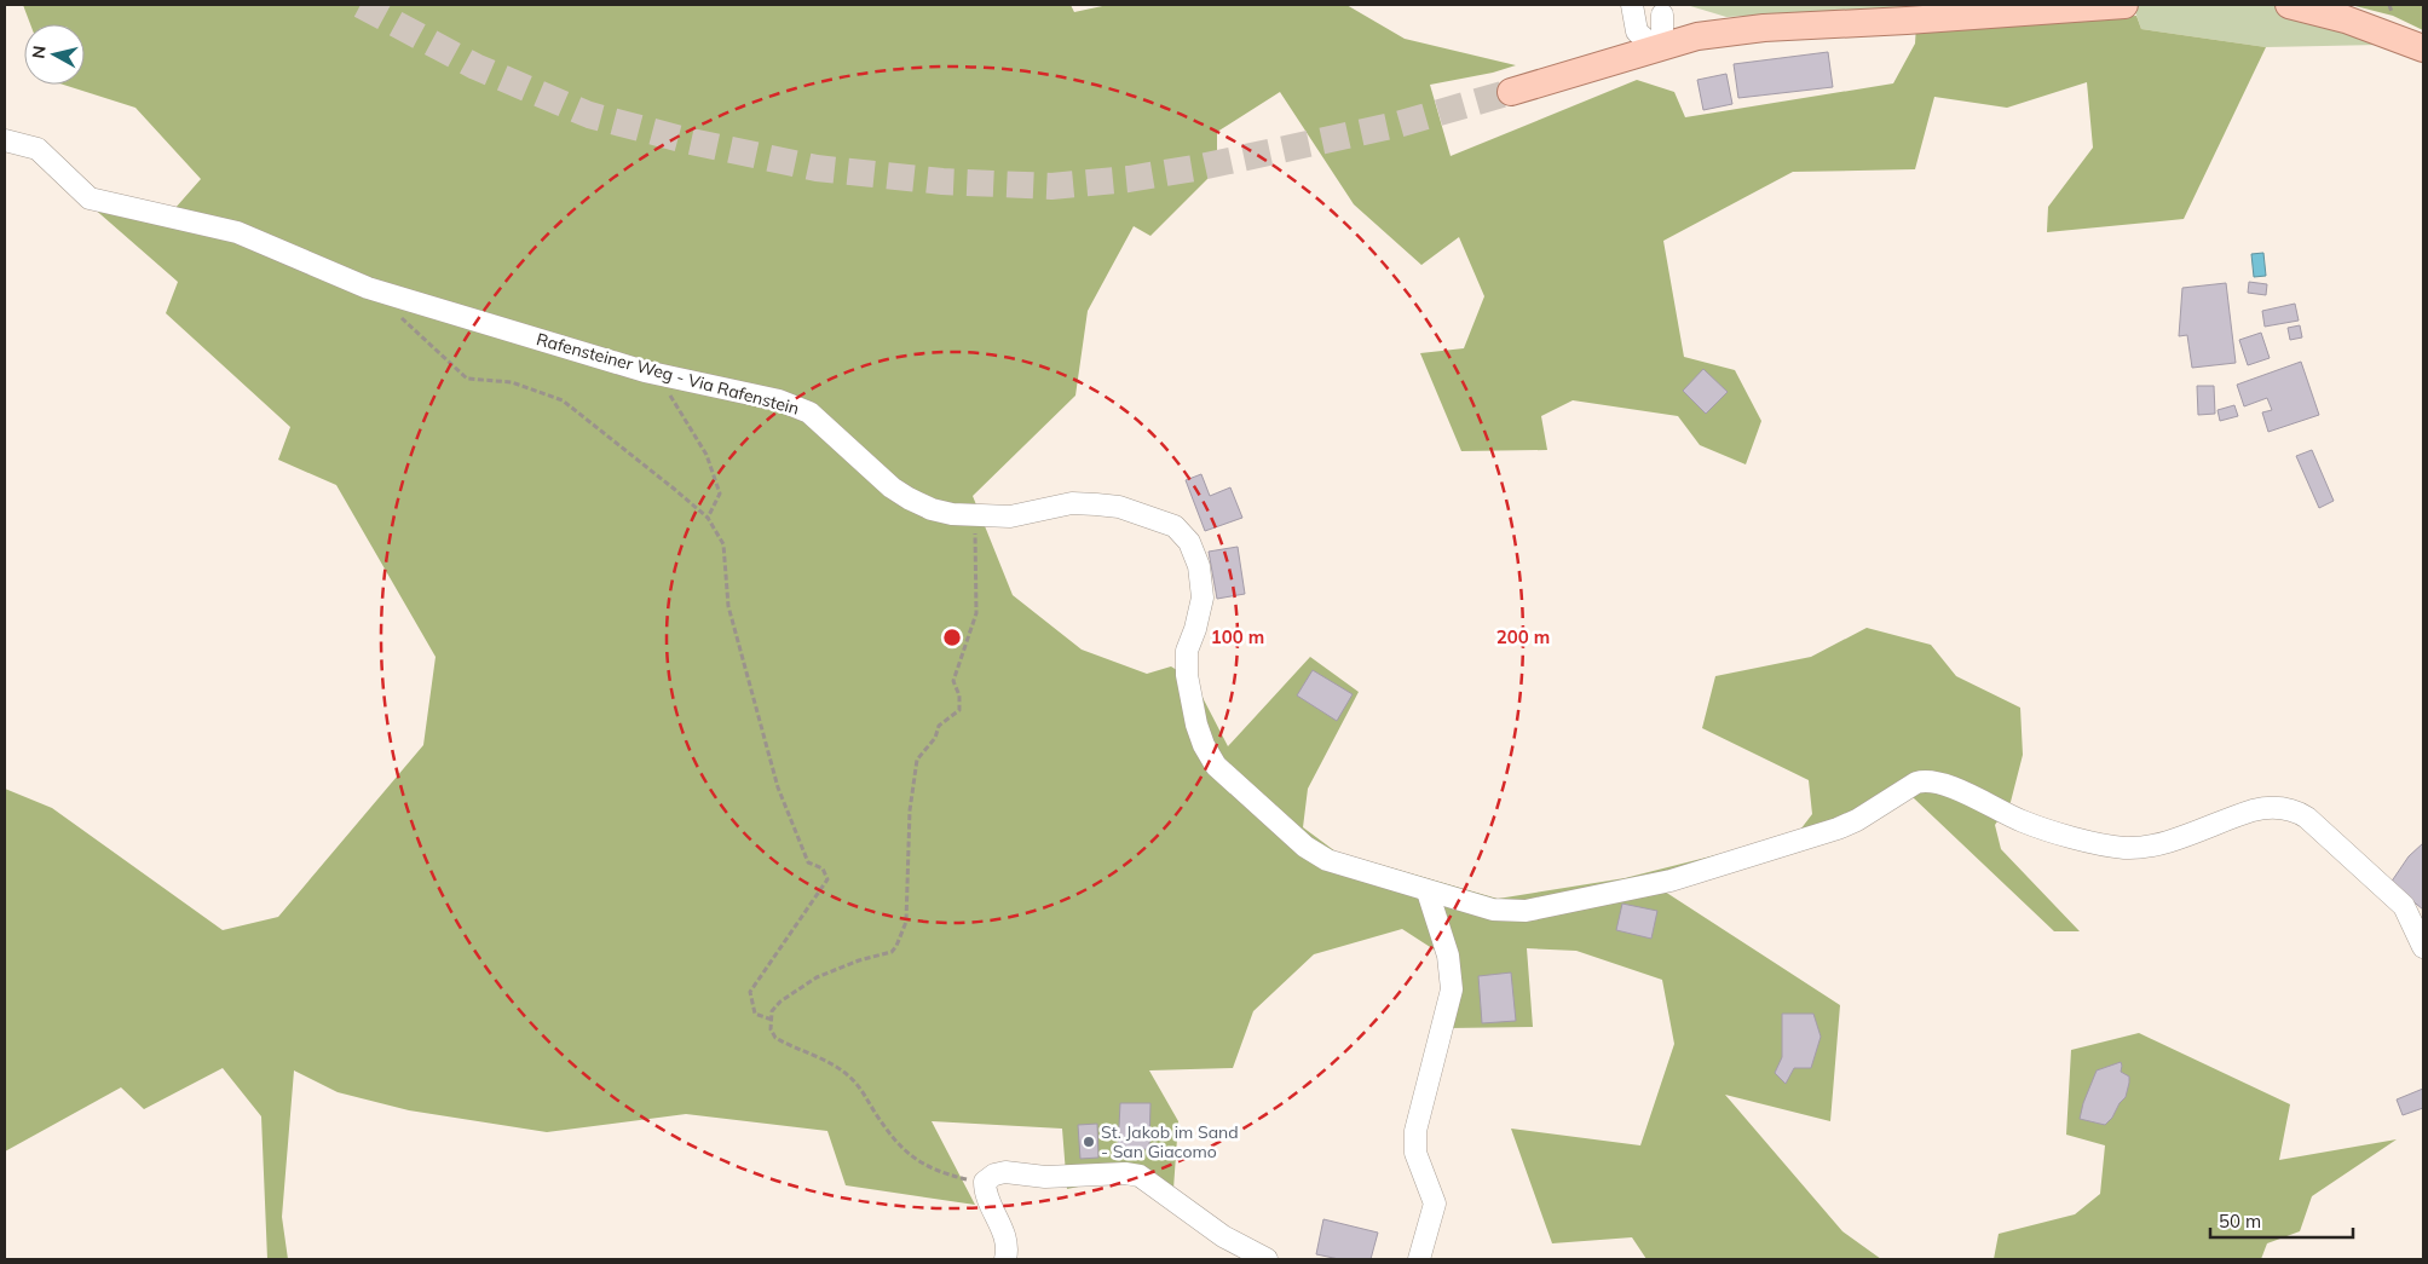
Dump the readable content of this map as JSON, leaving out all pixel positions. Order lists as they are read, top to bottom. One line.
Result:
{"streets":{"street":["Rafensteiner Weg - Via Rafenstein"]},"places":["St. Jakob im Sand - San Giacomo"],"scale_bar":"50 m","north":"left","rings":["100 m","200 m"]}
